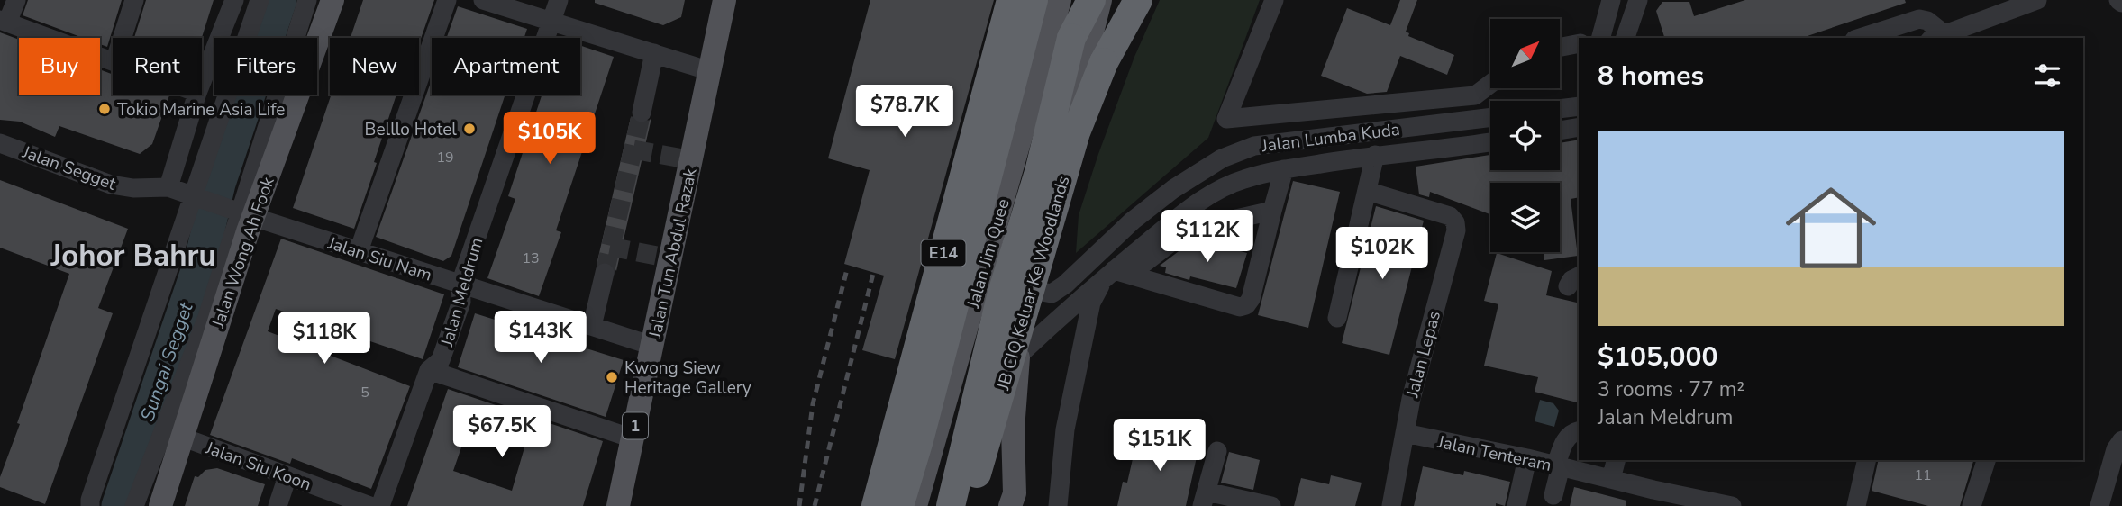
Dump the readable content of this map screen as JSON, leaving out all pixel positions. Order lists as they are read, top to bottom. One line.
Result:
{"streets":{"highway":["E14","JB CIQ Keluar Ke Woodlands"],"main road":["Jalan Wong Ah Fook","Jalan Tun Abdul Razak","Jalan Jim Quee","1"],"street":["Jalan Lumba Kuda","Jalan Segget","Jalan Siu Nam","Jalan Meldrum","Jalan Lepas","Jalan Tenteram","Jalan Siu Koon"]},"crossings":[["Jalan Segget","Jalan Siu Nam"],["Jalan Wong Ah Fook","Jalan Siu Nam"],["Jalan Wong Ah Fook","Jalan Siu Koon"],["Jalan Tun Abdul Razak","Jalan Siu Nam"],["Jalan Siu Nam","Jalan Meldrum"],["Jalan Lepas","Jalan Tenteram"]],"districts":["Johor Bahru"],"water":["Sungai Segget"],"places":["Tokio Marine Asia Life","Belllo Hotel","Kwong Siew Heritage Gallery"],"house_numbers":["19","13","5","11"],"north":"top right","page":{"chip":["Buy","Rent","Filters","New","Apartment"],"heading":"8 homes","price":["$78.7K","$105K","$112K","$102K","$143K","$118K","$67.5K","$151K"],"list":[{"name":"$105,000","note":"3 rooms · 77 m² · Jalan Meldrum"}]}}
